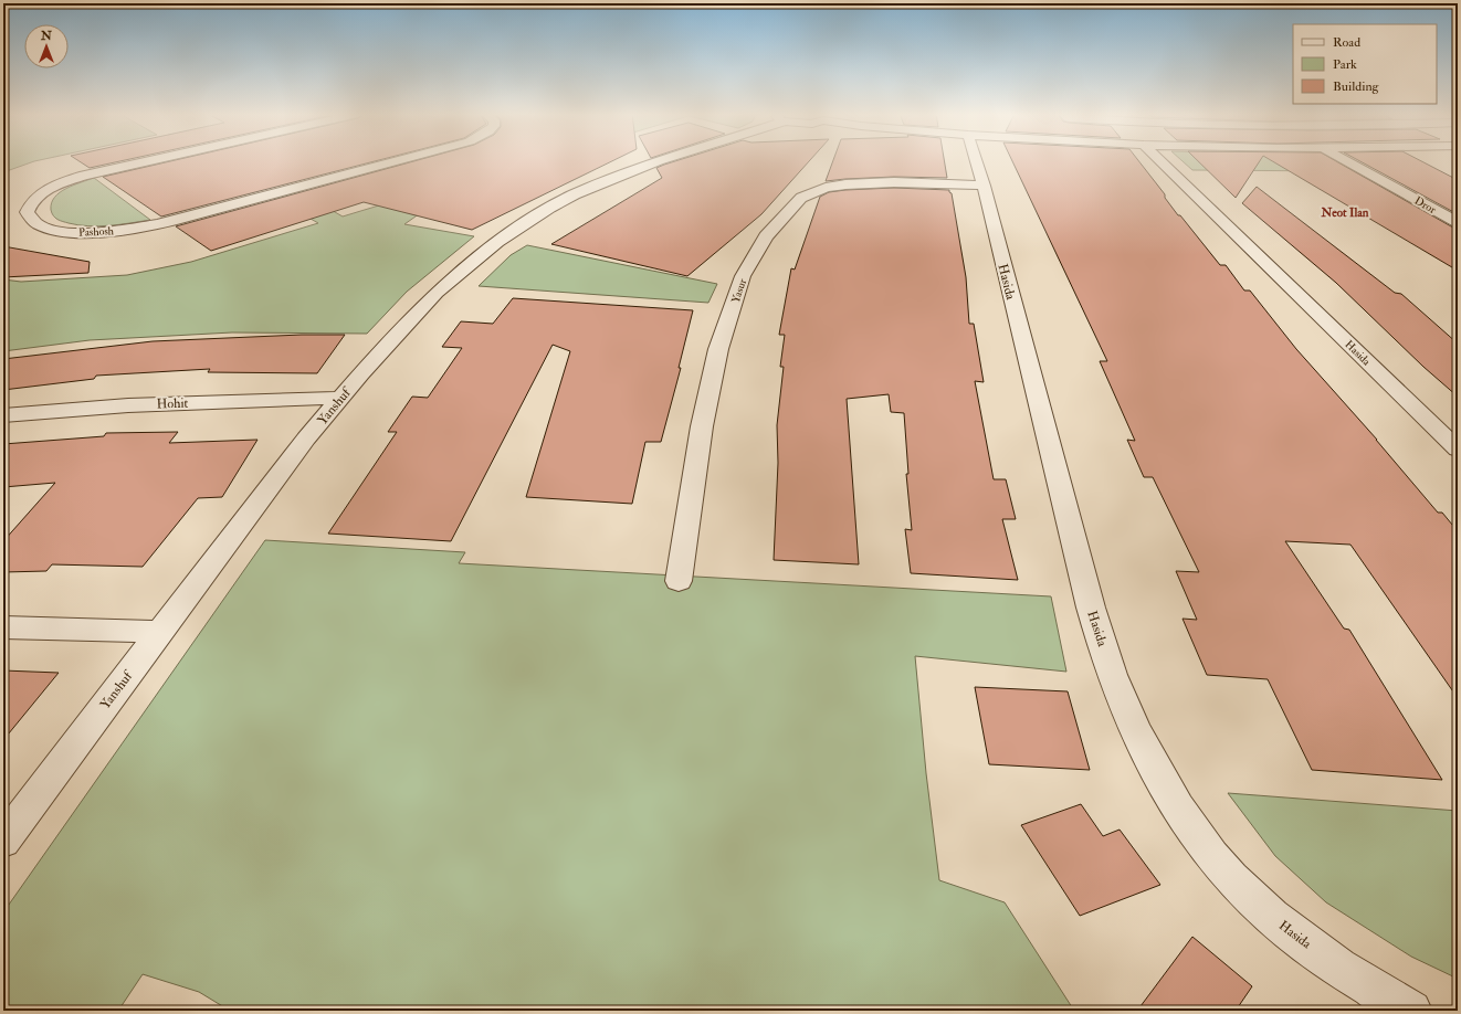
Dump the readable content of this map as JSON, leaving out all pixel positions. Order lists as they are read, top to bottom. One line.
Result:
{"streets":{"street":["Dror","Pashosh","Hasida","Yasur","Hohit","Yanshuf"]},"crossings":[["Hasida","Yasur"],["Hohit","Yanshuf"]],"districts":["Neot Ilan"],"legend":["Road","Park","Building"],"north":"top"}
